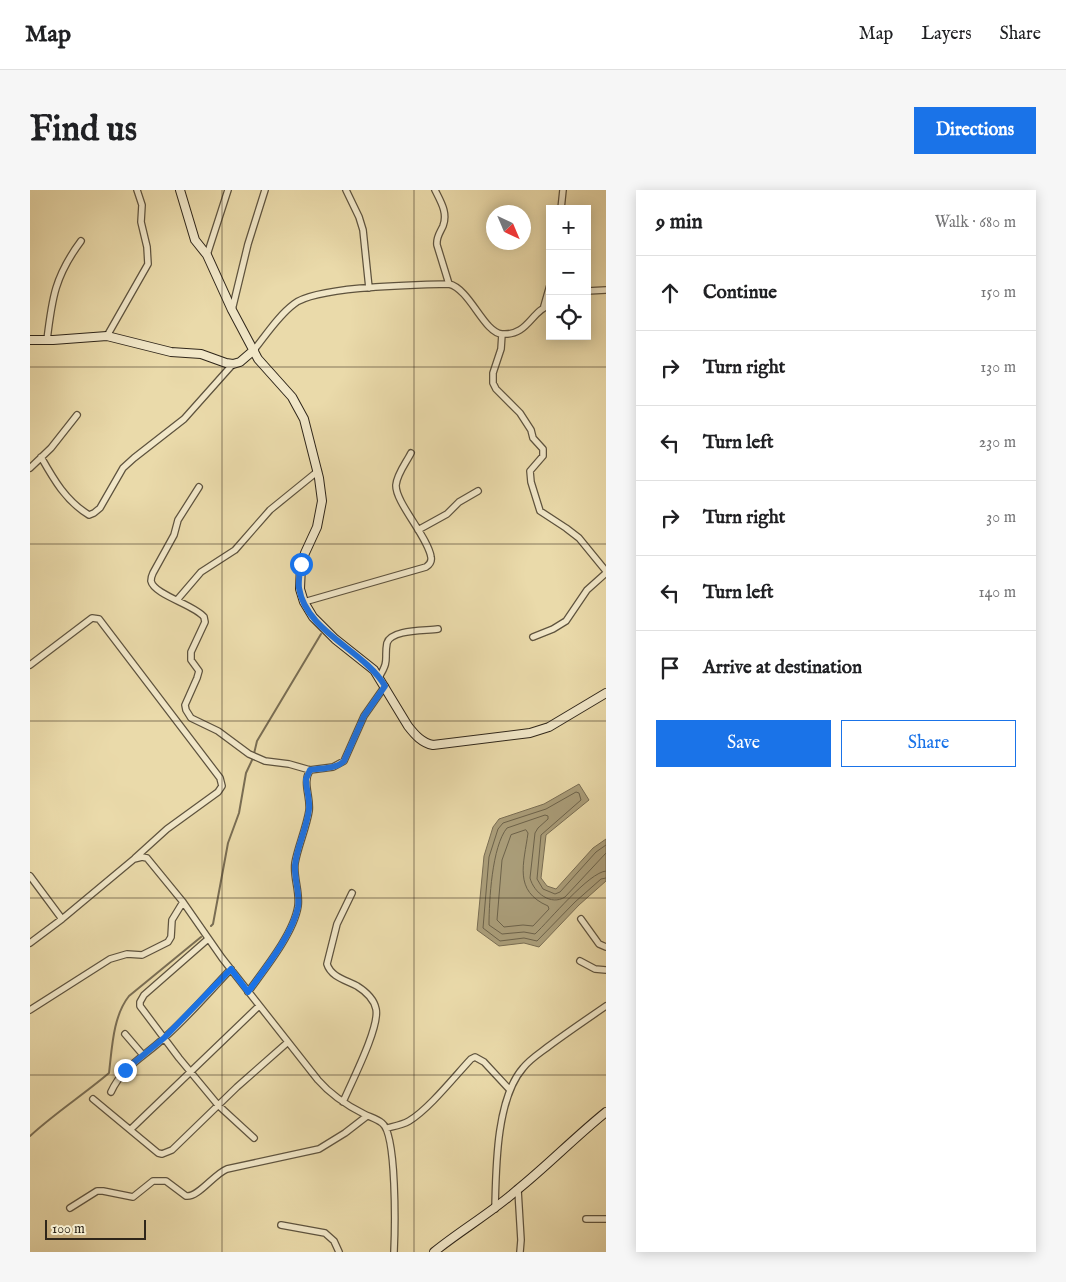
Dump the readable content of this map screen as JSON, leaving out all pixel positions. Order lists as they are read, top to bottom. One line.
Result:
{"scale_bar":"100 m","north":"bottom right","page":{"header":"Map","nav":["Map","Layers","Share"],"buttons":["Directions",["Save","Share"]],"title":"Find us","heading":["9 min","Walk · 680 m"],"map_buttons":["+","−"],"list":[["Continue","150 m"],["Turn right","130 m"],["Turn left","230 m"],["Turn right","30 m"],["Turn left","140 m"],"Arrive at destination"],"scale":"100 m"}}
